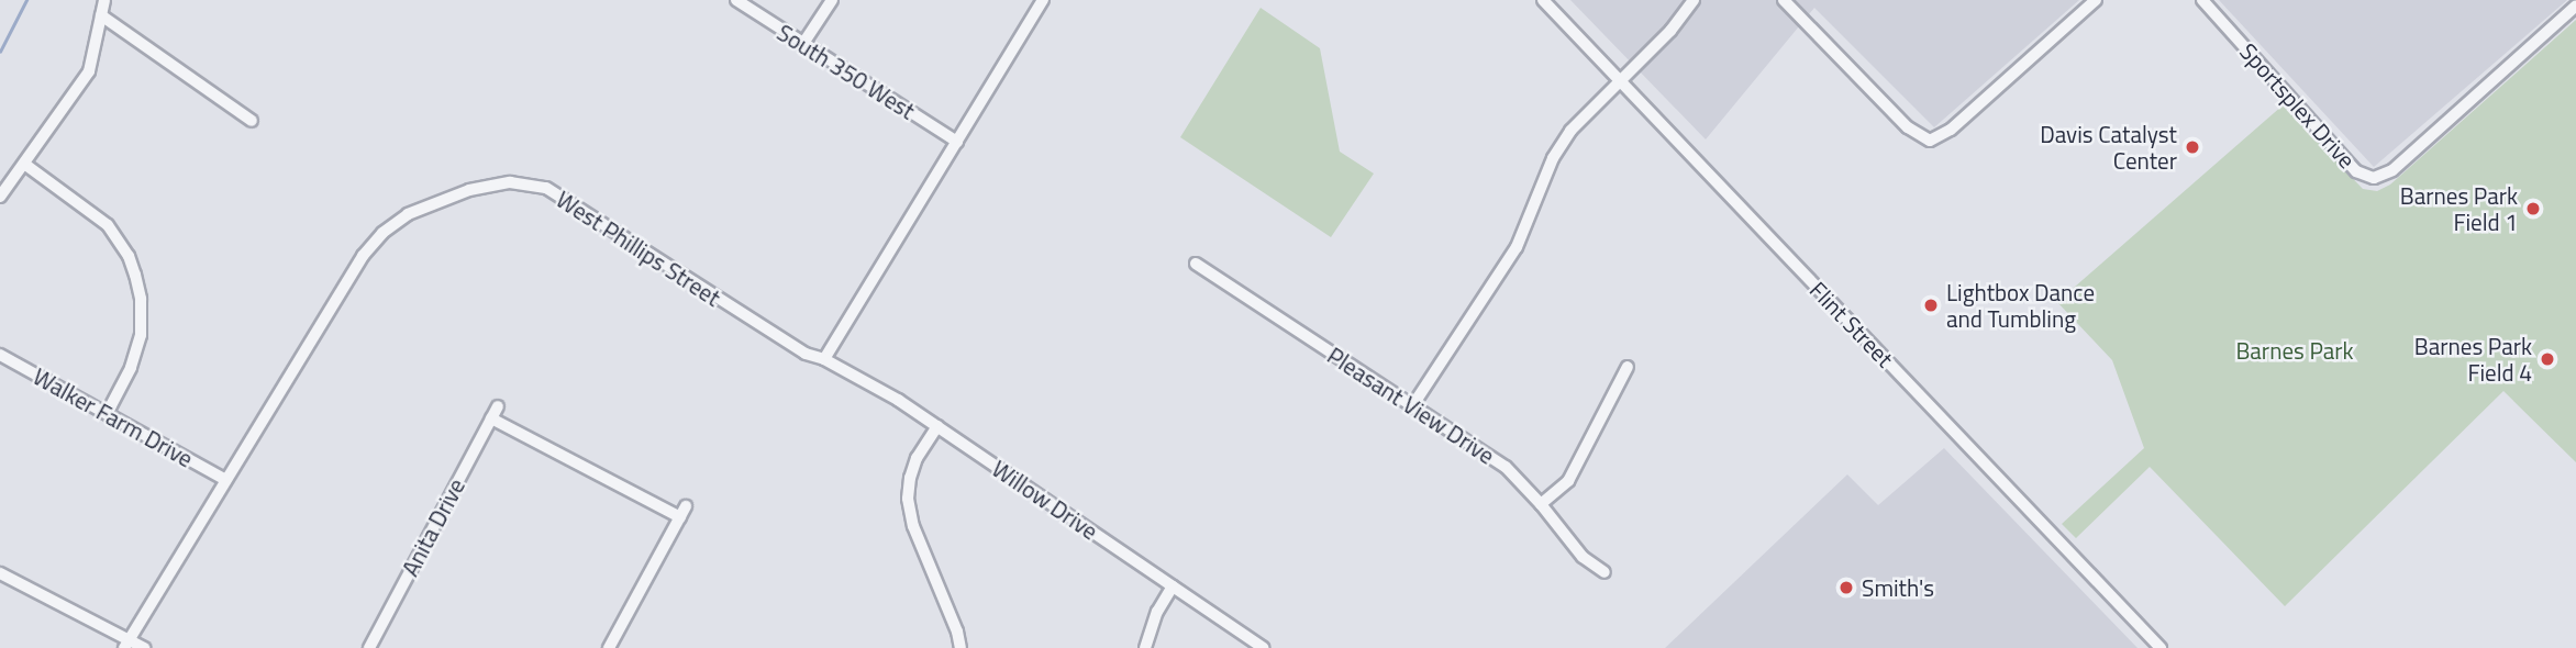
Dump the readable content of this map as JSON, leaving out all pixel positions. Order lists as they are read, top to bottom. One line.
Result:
{"streets":{"street":["South 350 West","Sportsplex Drive","West Phillips Street","Flint Street","Pleasant View Drive","Walker Farm Drive","Willow Drive","Anita Drive"]},"crossings":[["West Phillips Street","Walker Farm Drive"],["West Phillips Street","Willow Drive"]],"parks":["Barnes Park"],"places":["Davis Catalyst Center","Barnes Park Field 1","Lightbox Dance and Tumbling","Barnes Park Field 4","Smith's"]}
